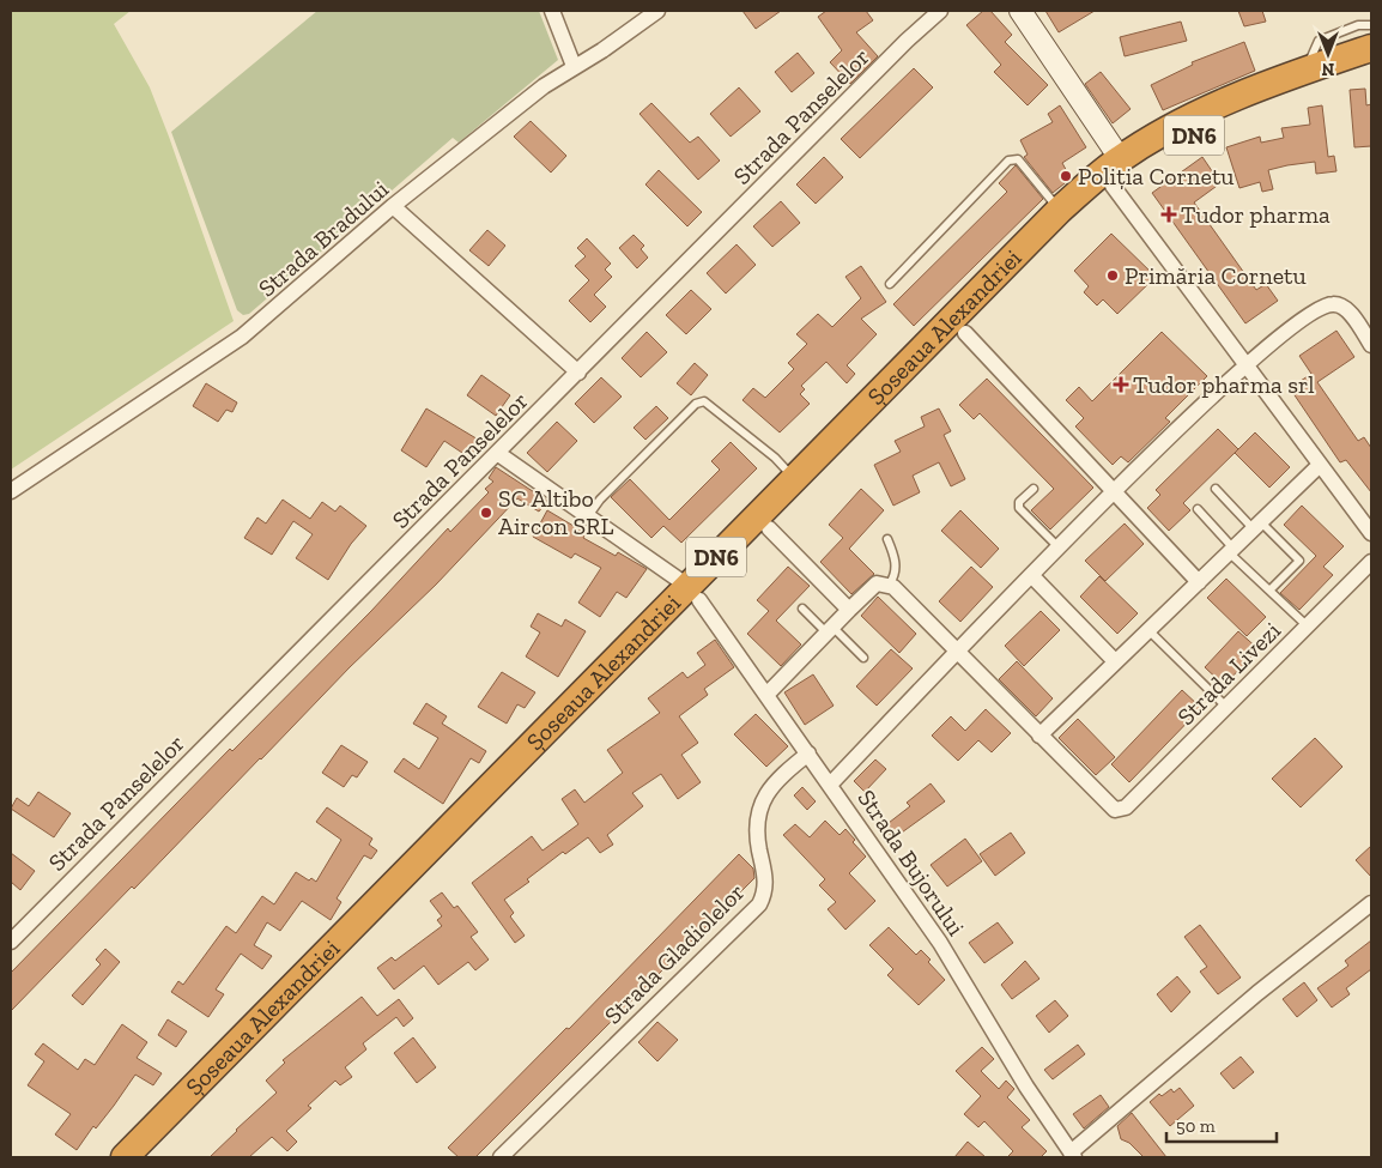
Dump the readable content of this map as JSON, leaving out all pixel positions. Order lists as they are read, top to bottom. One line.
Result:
{"streets":{"highway":["DN6","Șoseaua Alexandriei"],"street":["Strada Panselelor","Strada Bradului","Strada Livezi","Strada Bujorului","Strada Gladiolelor"]},"crossings":[["Strada Panselelor","Strada Bujorului"],["Șoseaua Alexandriei","Strada Bujorului"],["Strada Bujorului","Strada Gladiolelor"]],"places":{"other":["Poliția Cornetu","Primăria Cornetu","SC Altibo Aircon SRL"],"health":["Tudor pharma","Tudor pharma srl"]},"scale_bar":"50 m","north":"bottom"}
